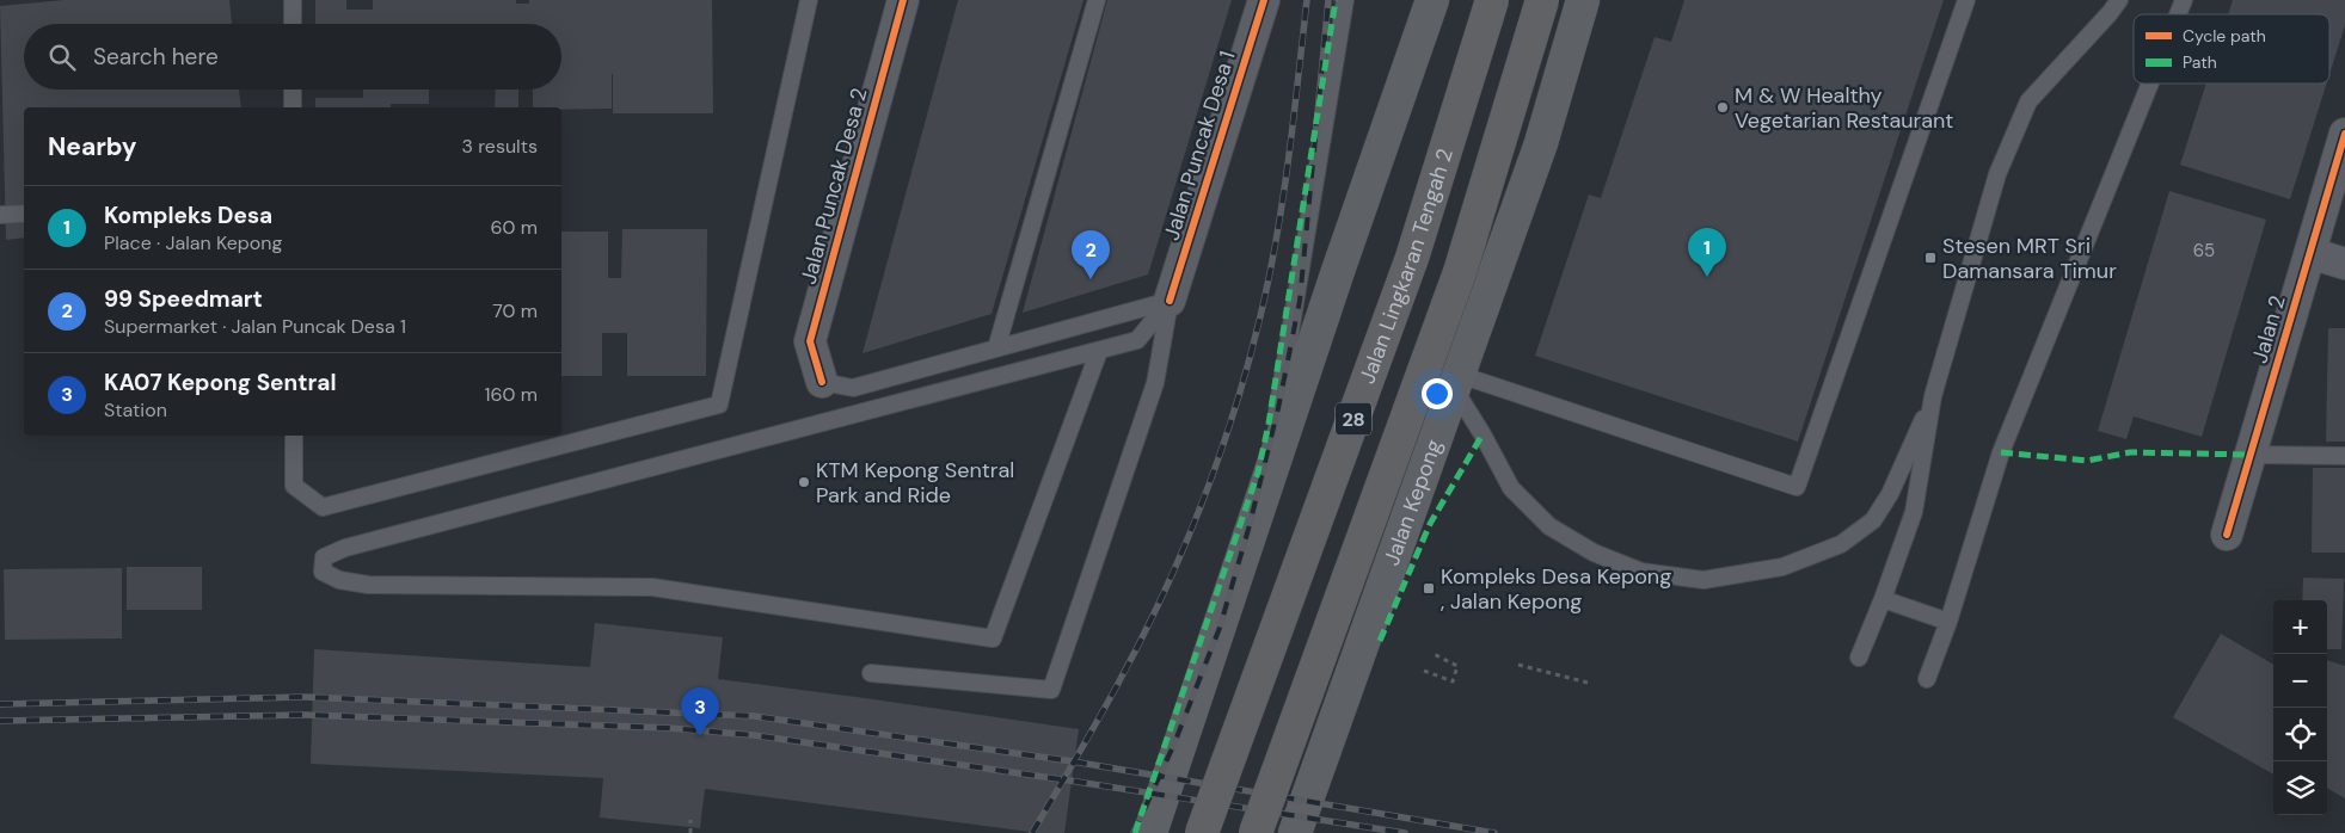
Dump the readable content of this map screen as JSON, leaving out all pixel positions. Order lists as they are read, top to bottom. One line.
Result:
{"streets":{"highway":["Jalan Lingkaran Tengah 2","28"],"main road":["Jalan Kepong"],"street":["Jalan Puncak Desa 1","Jalan Puncak Desa 2","Jalan 2"]},"places":{"other":["M & W Healthy Vegetarian Restaurant","KTM Kepong Sentral Park and Ride"],"transit":["Stesen MRT Sri Damansara Timur","Kompleks Desa Kepong , Jalan Kepong"]},"house_numbers":["65"],"legend":["Cycle path","Path"],"page":{"search":"Search here","heading":["Nearby","3 results"],"list":[{"mark":"1","name":"Kompleks Desa","note":"Place · Jalan Kepong","value":"60 m"},{"mark":"2","name":"99 Speedmart","note":"Supermarket · Jalan Puncak Desa 1","value":"70 m"},{"mark":"3","name":"KA07 Kepong Sentral","note":"Station","value":"160 m"}],"pins":["1","2","3"],"map_buttons":["+","−"]}}
